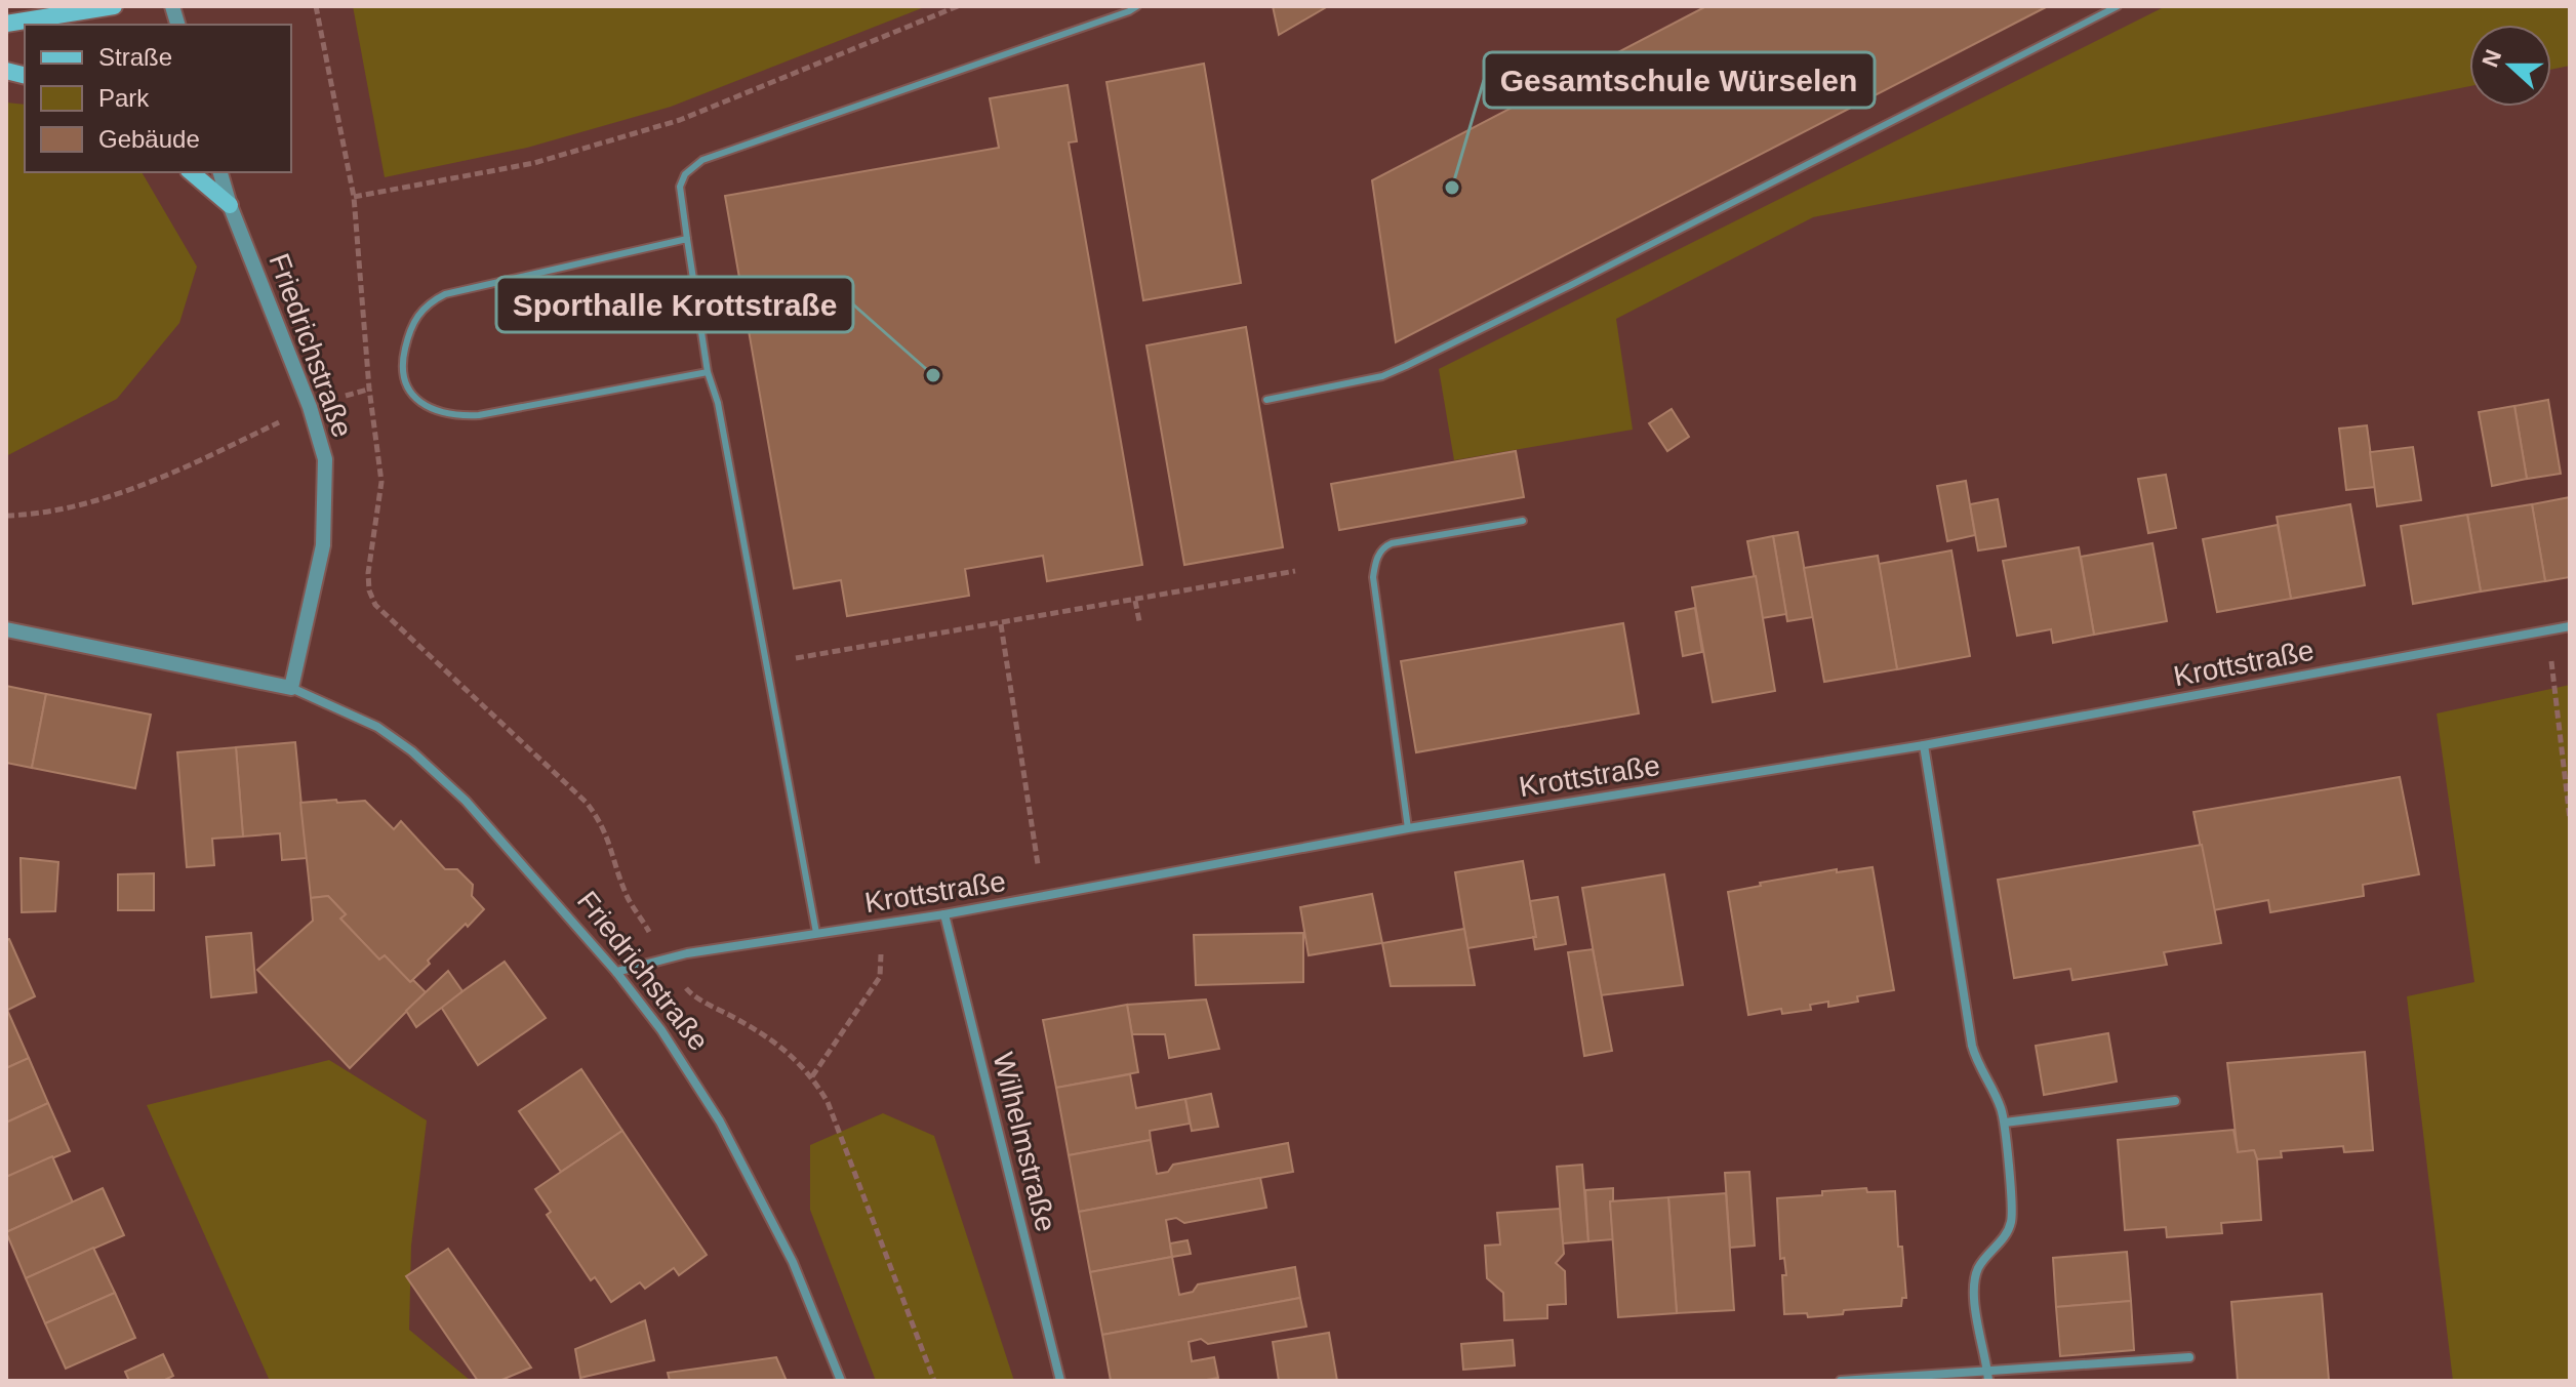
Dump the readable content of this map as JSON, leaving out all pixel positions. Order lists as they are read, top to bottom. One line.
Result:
{"streets":{"street":["Friedrichstraße","Krottstraße","Wilhelmstraße"]},"crossings":[["Friedrichstraße","Krottstraße"],["Krottstraße","Wilhelmstraße"]],"places":["Gesamtschule Würselen","Sporthalle Krottstraße"],"legend":["Straße","Park","Gebäude"],"north":"left"}
